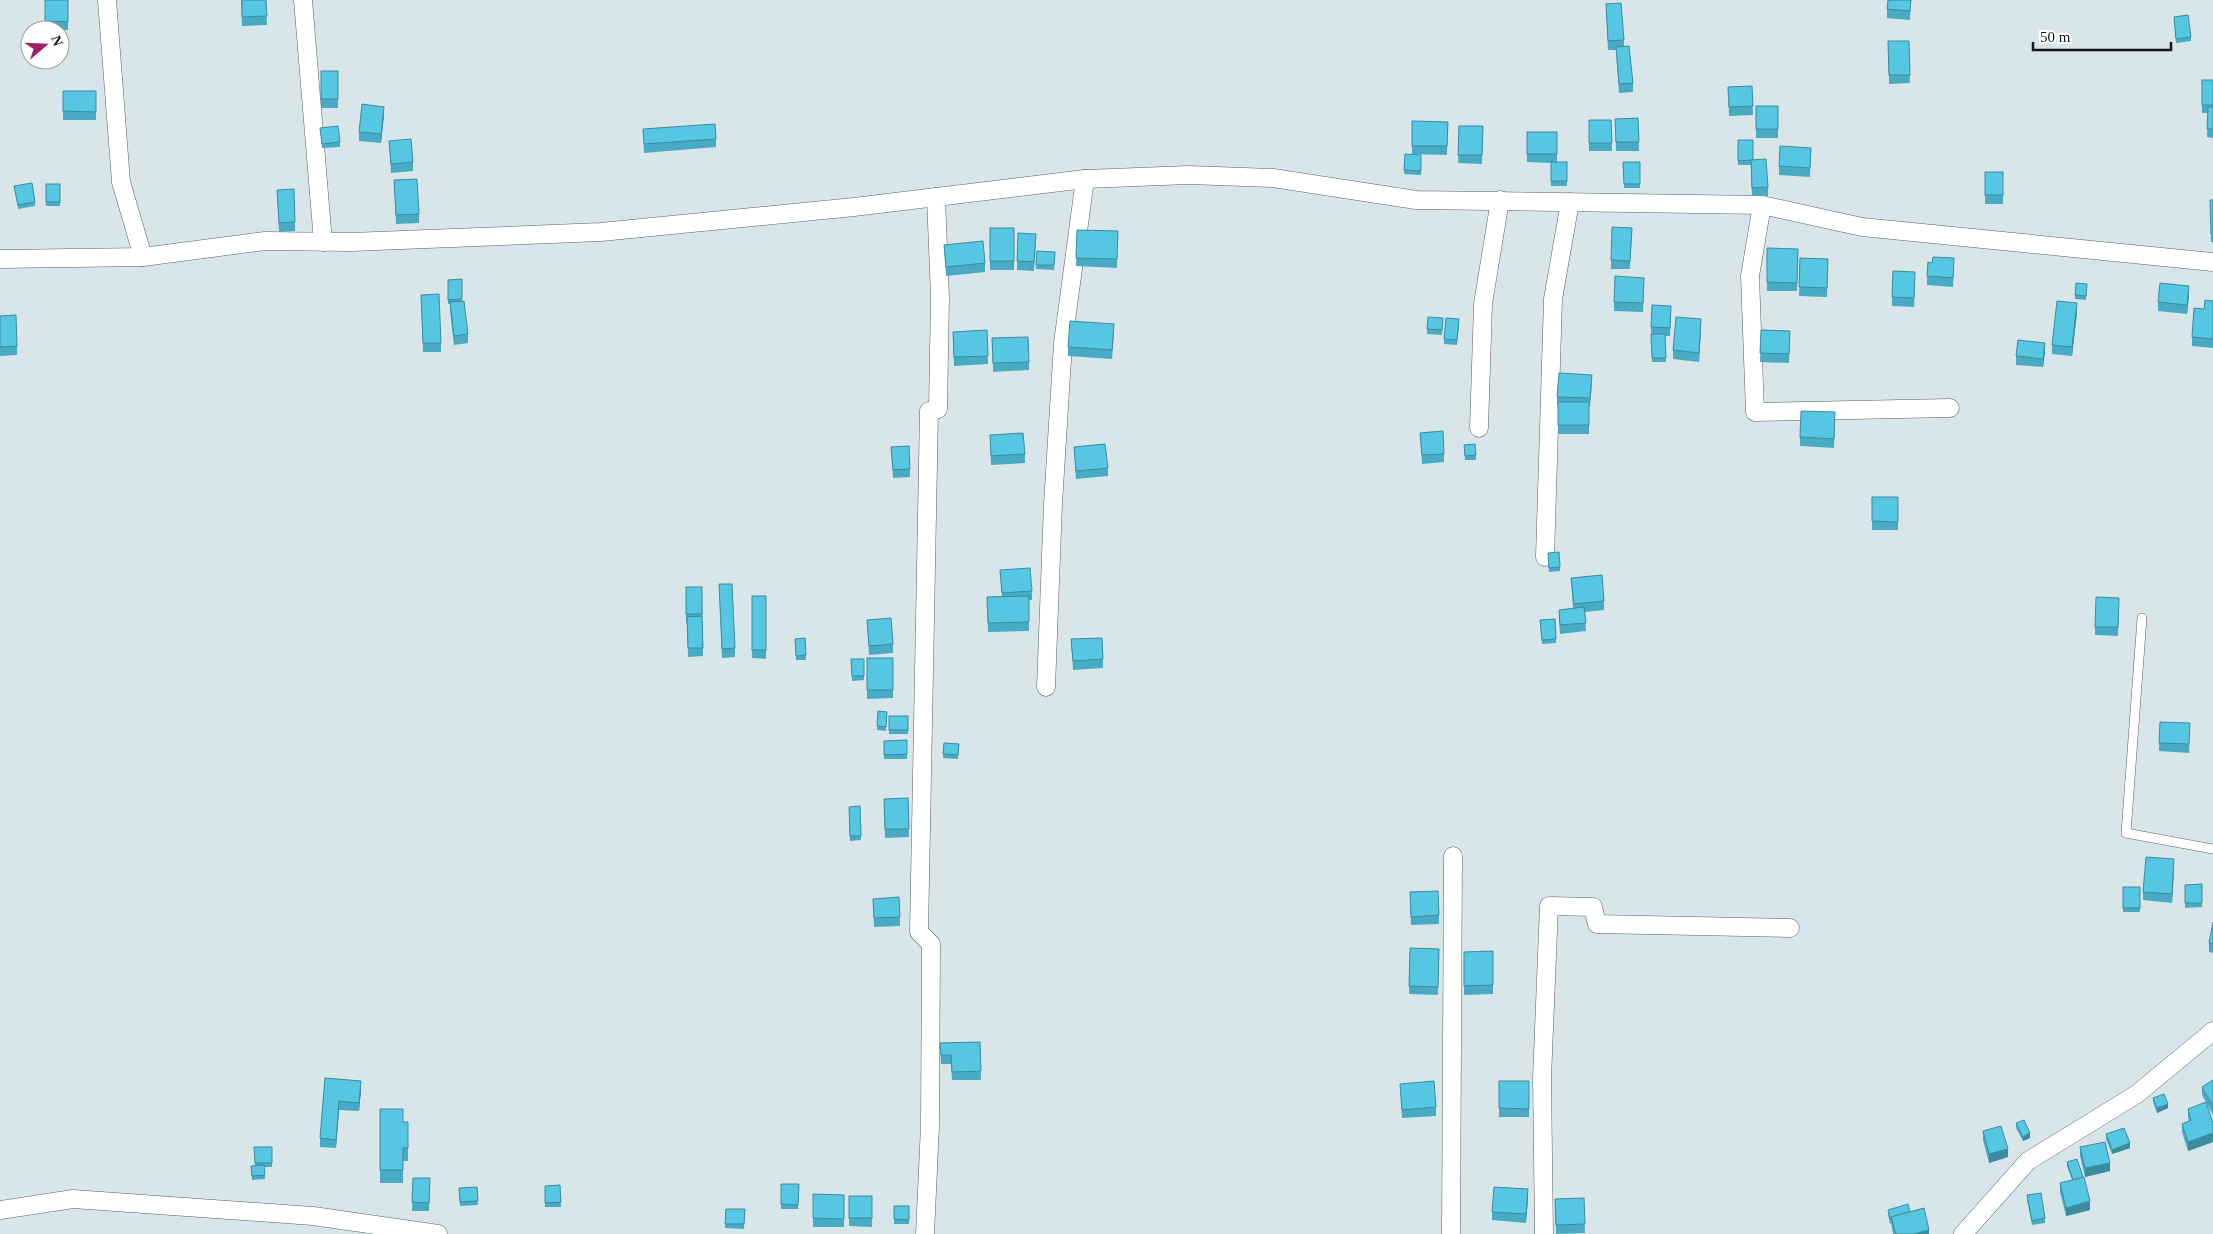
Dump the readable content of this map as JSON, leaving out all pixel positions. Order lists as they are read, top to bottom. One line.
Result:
{"scale_bar":"50 m","north":"right"}
